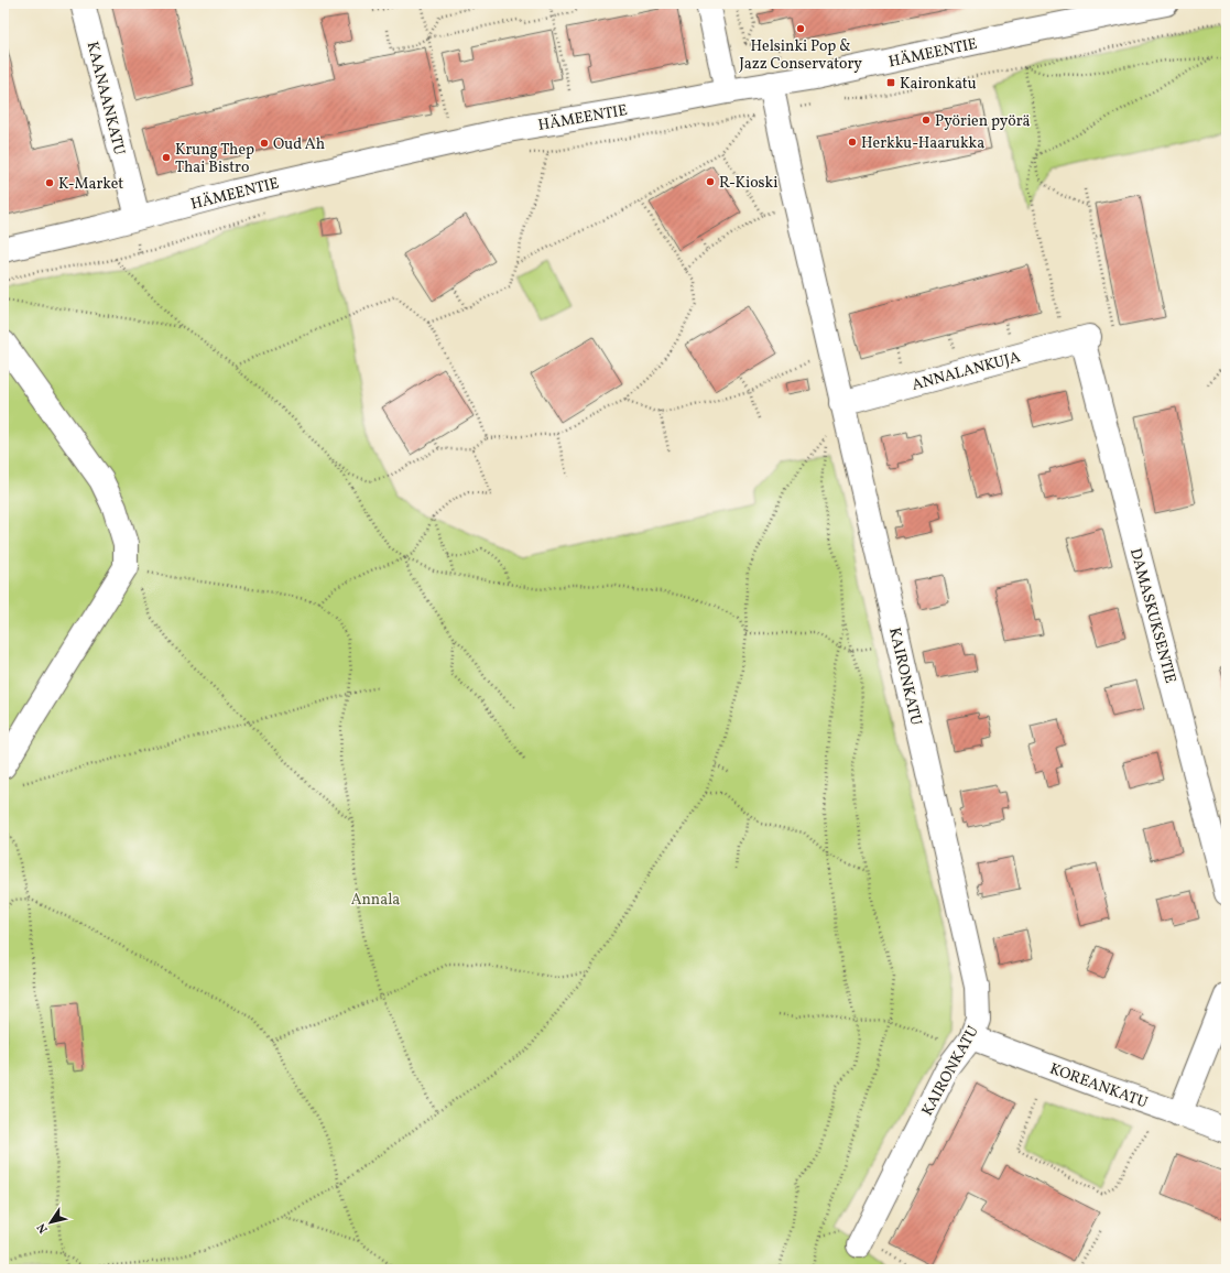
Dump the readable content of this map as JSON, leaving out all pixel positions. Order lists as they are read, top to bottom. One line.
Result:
{"streets":{"street":["HÄMEENTIE","KAANAANKATU","ANNALANKUJA","DAMASKUKSENTIE","KAIRONKATU","KOREANKATU"]},"crossings":[["HÄMEENTIE","KAANAANKATU"],["HÄMEENTIE","KAIRONKATU"],["ANNALANKUJA","DAMASKUKSENTIE"],["ANNALANKUJA","KAIRONKATU"],["KAIRONKATU","KOREANKATU"]],"parks":["Annala"],"places":{"other":["Helsinki Pop & Jazz Conservatory","Pyörien pyörä","Herkku-Haarukka","Oud Ah","Krung Thep Thai Bistro","R-Kioski","K-Market"],"transit":["Kaironkatu"]},"north":"bottom left"}
